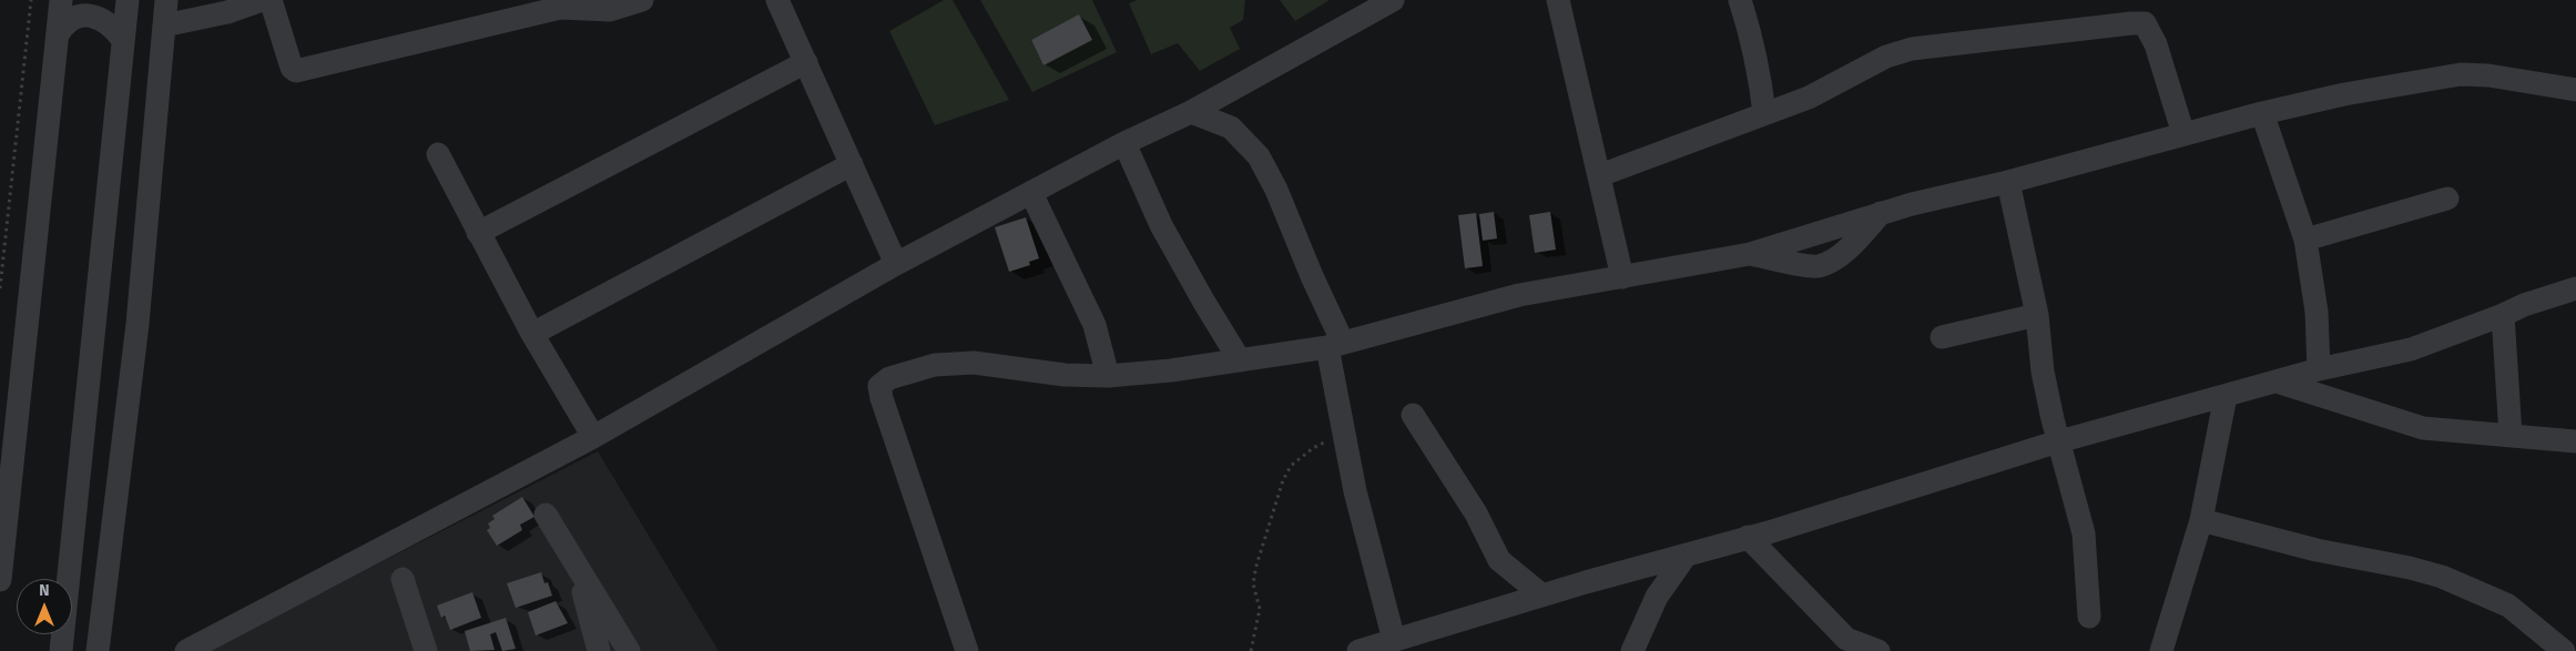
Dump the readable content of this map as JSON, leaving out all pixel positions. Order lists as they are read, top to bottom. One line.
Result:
{"north":"top"}
